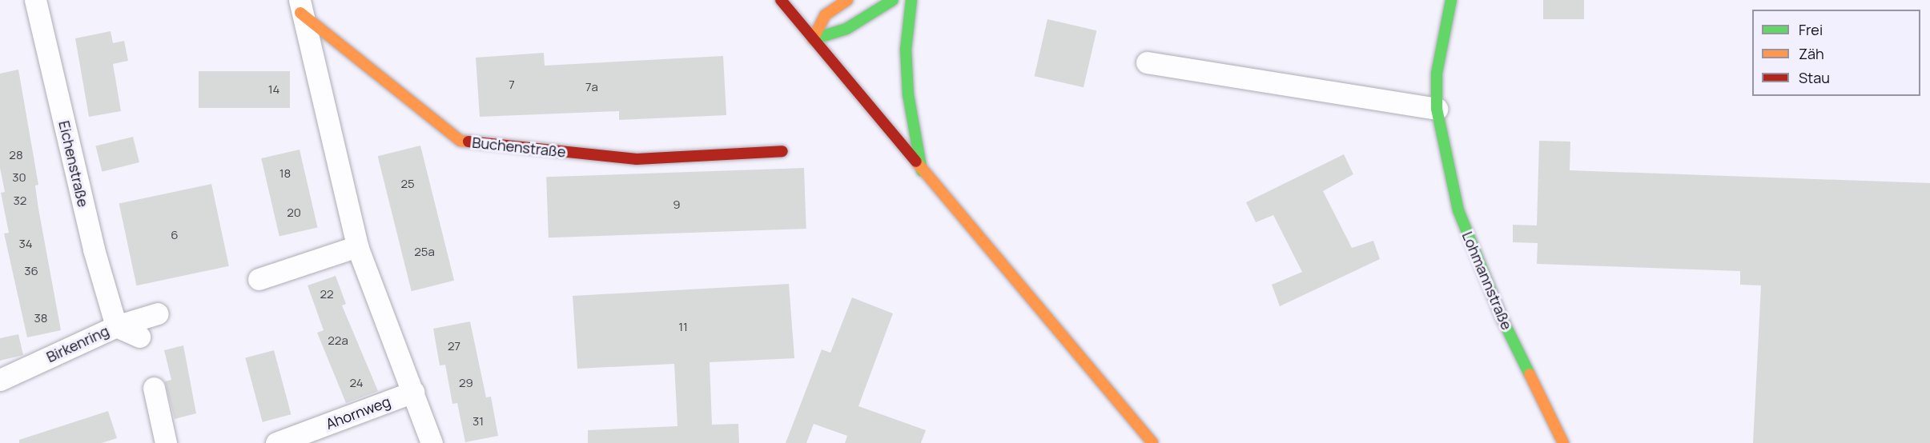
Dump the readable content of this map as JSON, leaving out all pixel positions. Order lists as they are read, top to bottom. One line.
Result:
{"streets":{"main road":["Buchenstraße","Lohmannstraße"],"street":["Eichenstraße","Birkenring","Ahornweg"]},"crossings":[["Buchenstraße","Ahornweg"],["Eichenstraße","Birkenring"]],"house_numbers":["7","7a","14","28","18","30","25","32","9","20","6","34","25a","36","22","38","11","22a","27","24","29","31"],"legend":["Frei","Zäh","Stau"]}
